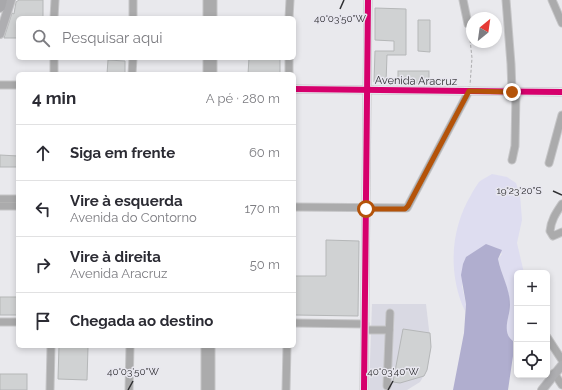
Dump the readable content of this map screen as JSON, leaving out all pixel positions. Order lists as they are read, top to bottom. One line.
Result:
{"streets":{"street":["Avenida Aracruz"]},"north":"top right","page":{"search":"Pesquisar aqui","heading":["4 min","A pé · 280 m"],"list":[["Siga em frente","60 m"],["Vire à esquerda","Avenida do Contorno","170 m"],["Vire à direita","Avenida Aracruz","50 m"],"Chegada ao destino"],"map_buttons":["+","−"]},"coordinates":["40°03'50\"W","19°23'20\"S","40°03'40\"W"]}
